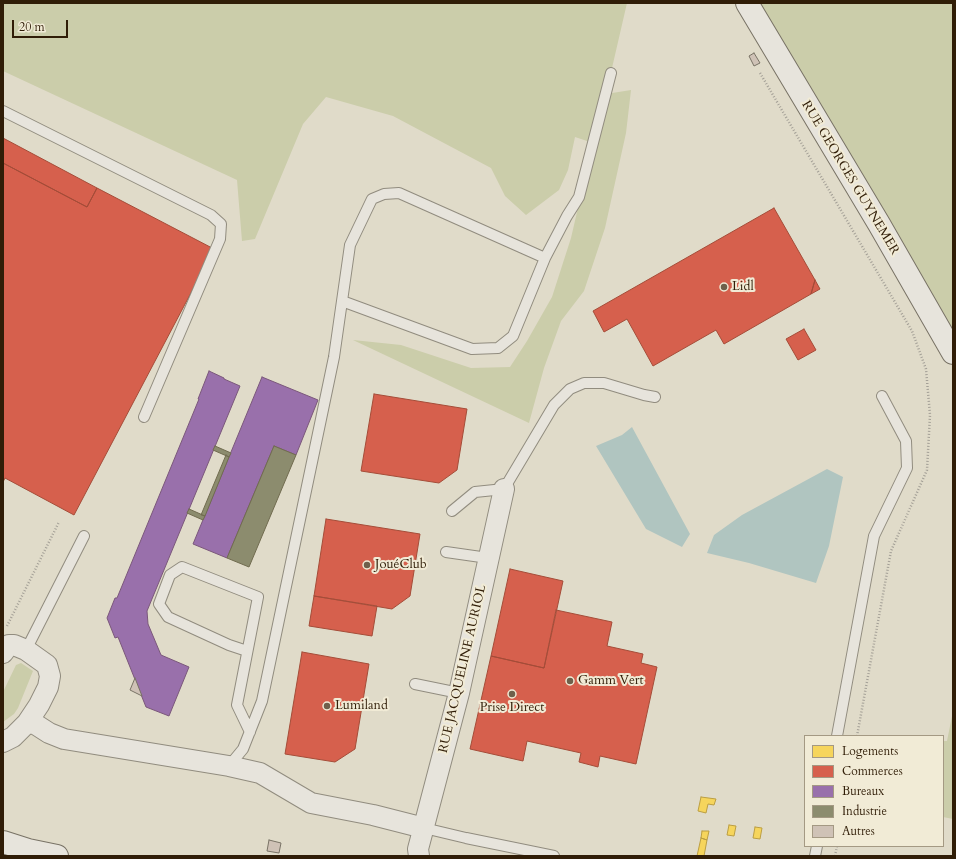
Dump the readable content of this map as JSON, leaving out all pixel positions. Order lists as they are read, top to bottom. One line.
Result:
{"streets":{"street":["RUE GEORGES GUYNEMER","RUE JACQUELINE AURIOL"]},"places":["Lidl","JouéClub","Gamm Vert","Prise Direct","Lumiland"],"legend":["Logements","Commerces","Bureaux","Industrie","Autres"],"scale_bar":"20 m"}
